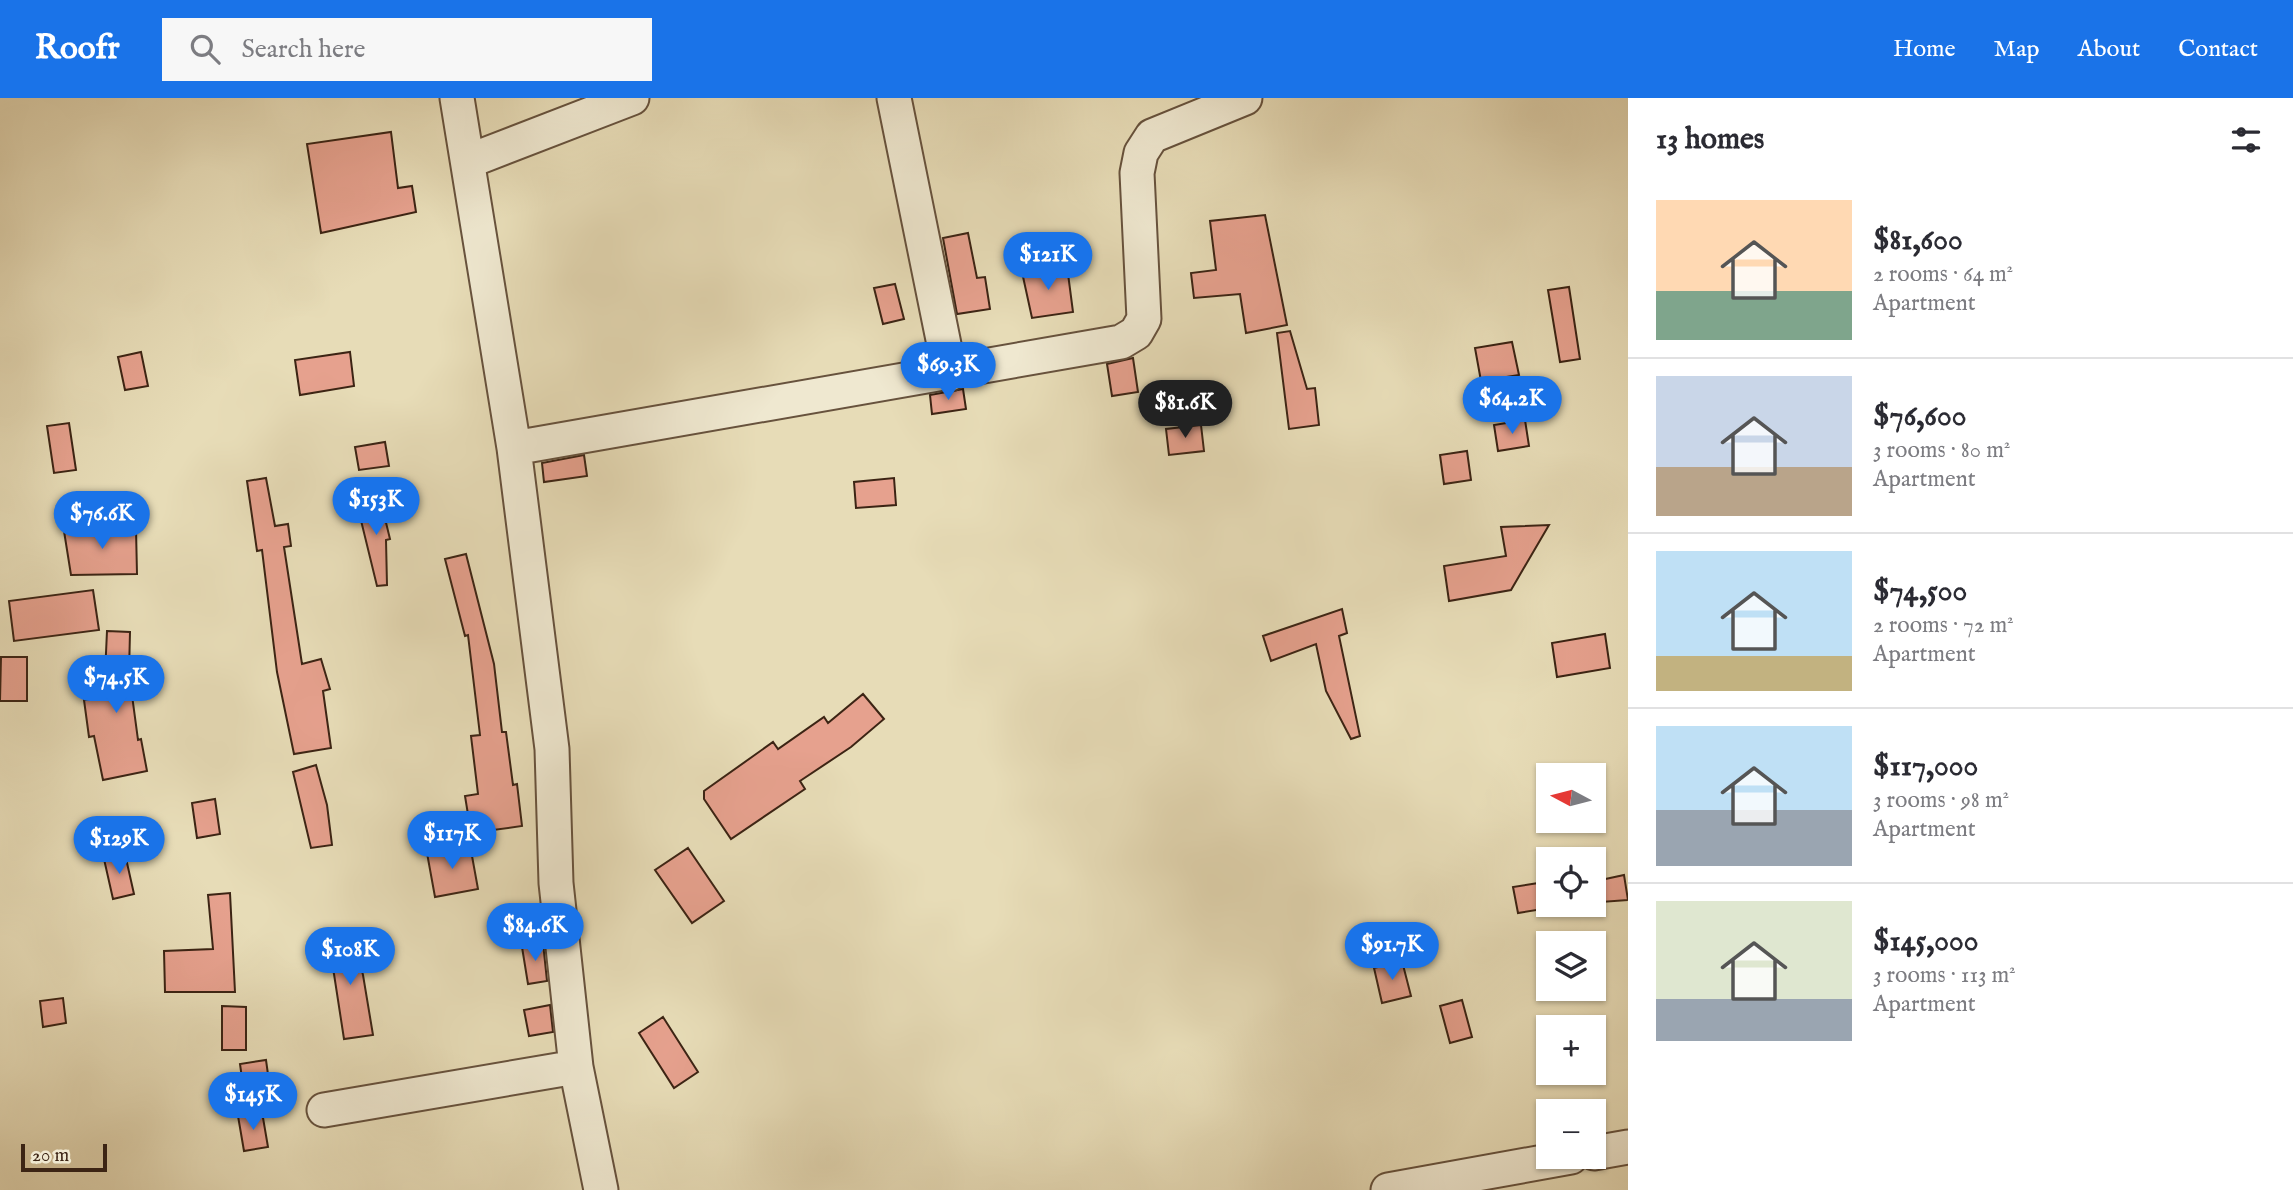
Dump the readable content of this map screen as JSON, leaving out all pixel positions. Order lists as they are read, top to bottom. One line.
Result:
{"scale_bar":"20 m","north":"left","page":{"header":"Roofr","search":"Search here","nav":["Home","Map","About","Contact"],"heading":"13 homes","list":[{"name":"$81,600","note":"2 rooms · 64 m² · Apartment"},{"name":"$76,600","note":"3 rooms · 80 m² · Apartment"},{"name":"$74,500","note":"2 rooms · 72 m² · Apartment"},{"name":"$117,000","note":"3 rooms · 98 m² · Apartment"},{"name":"$145,000","note":"3 rooms · 113 m² · Apartment"}],"price":["$121K","$69.3K","$64.2K","$81.6K","$153K","$76.6K","$74.5K","$117K","$129K","$84.6K","$91.7K","$108K","$145K"],"map_buttons":["+","−"],"scale":"20 m"}}
